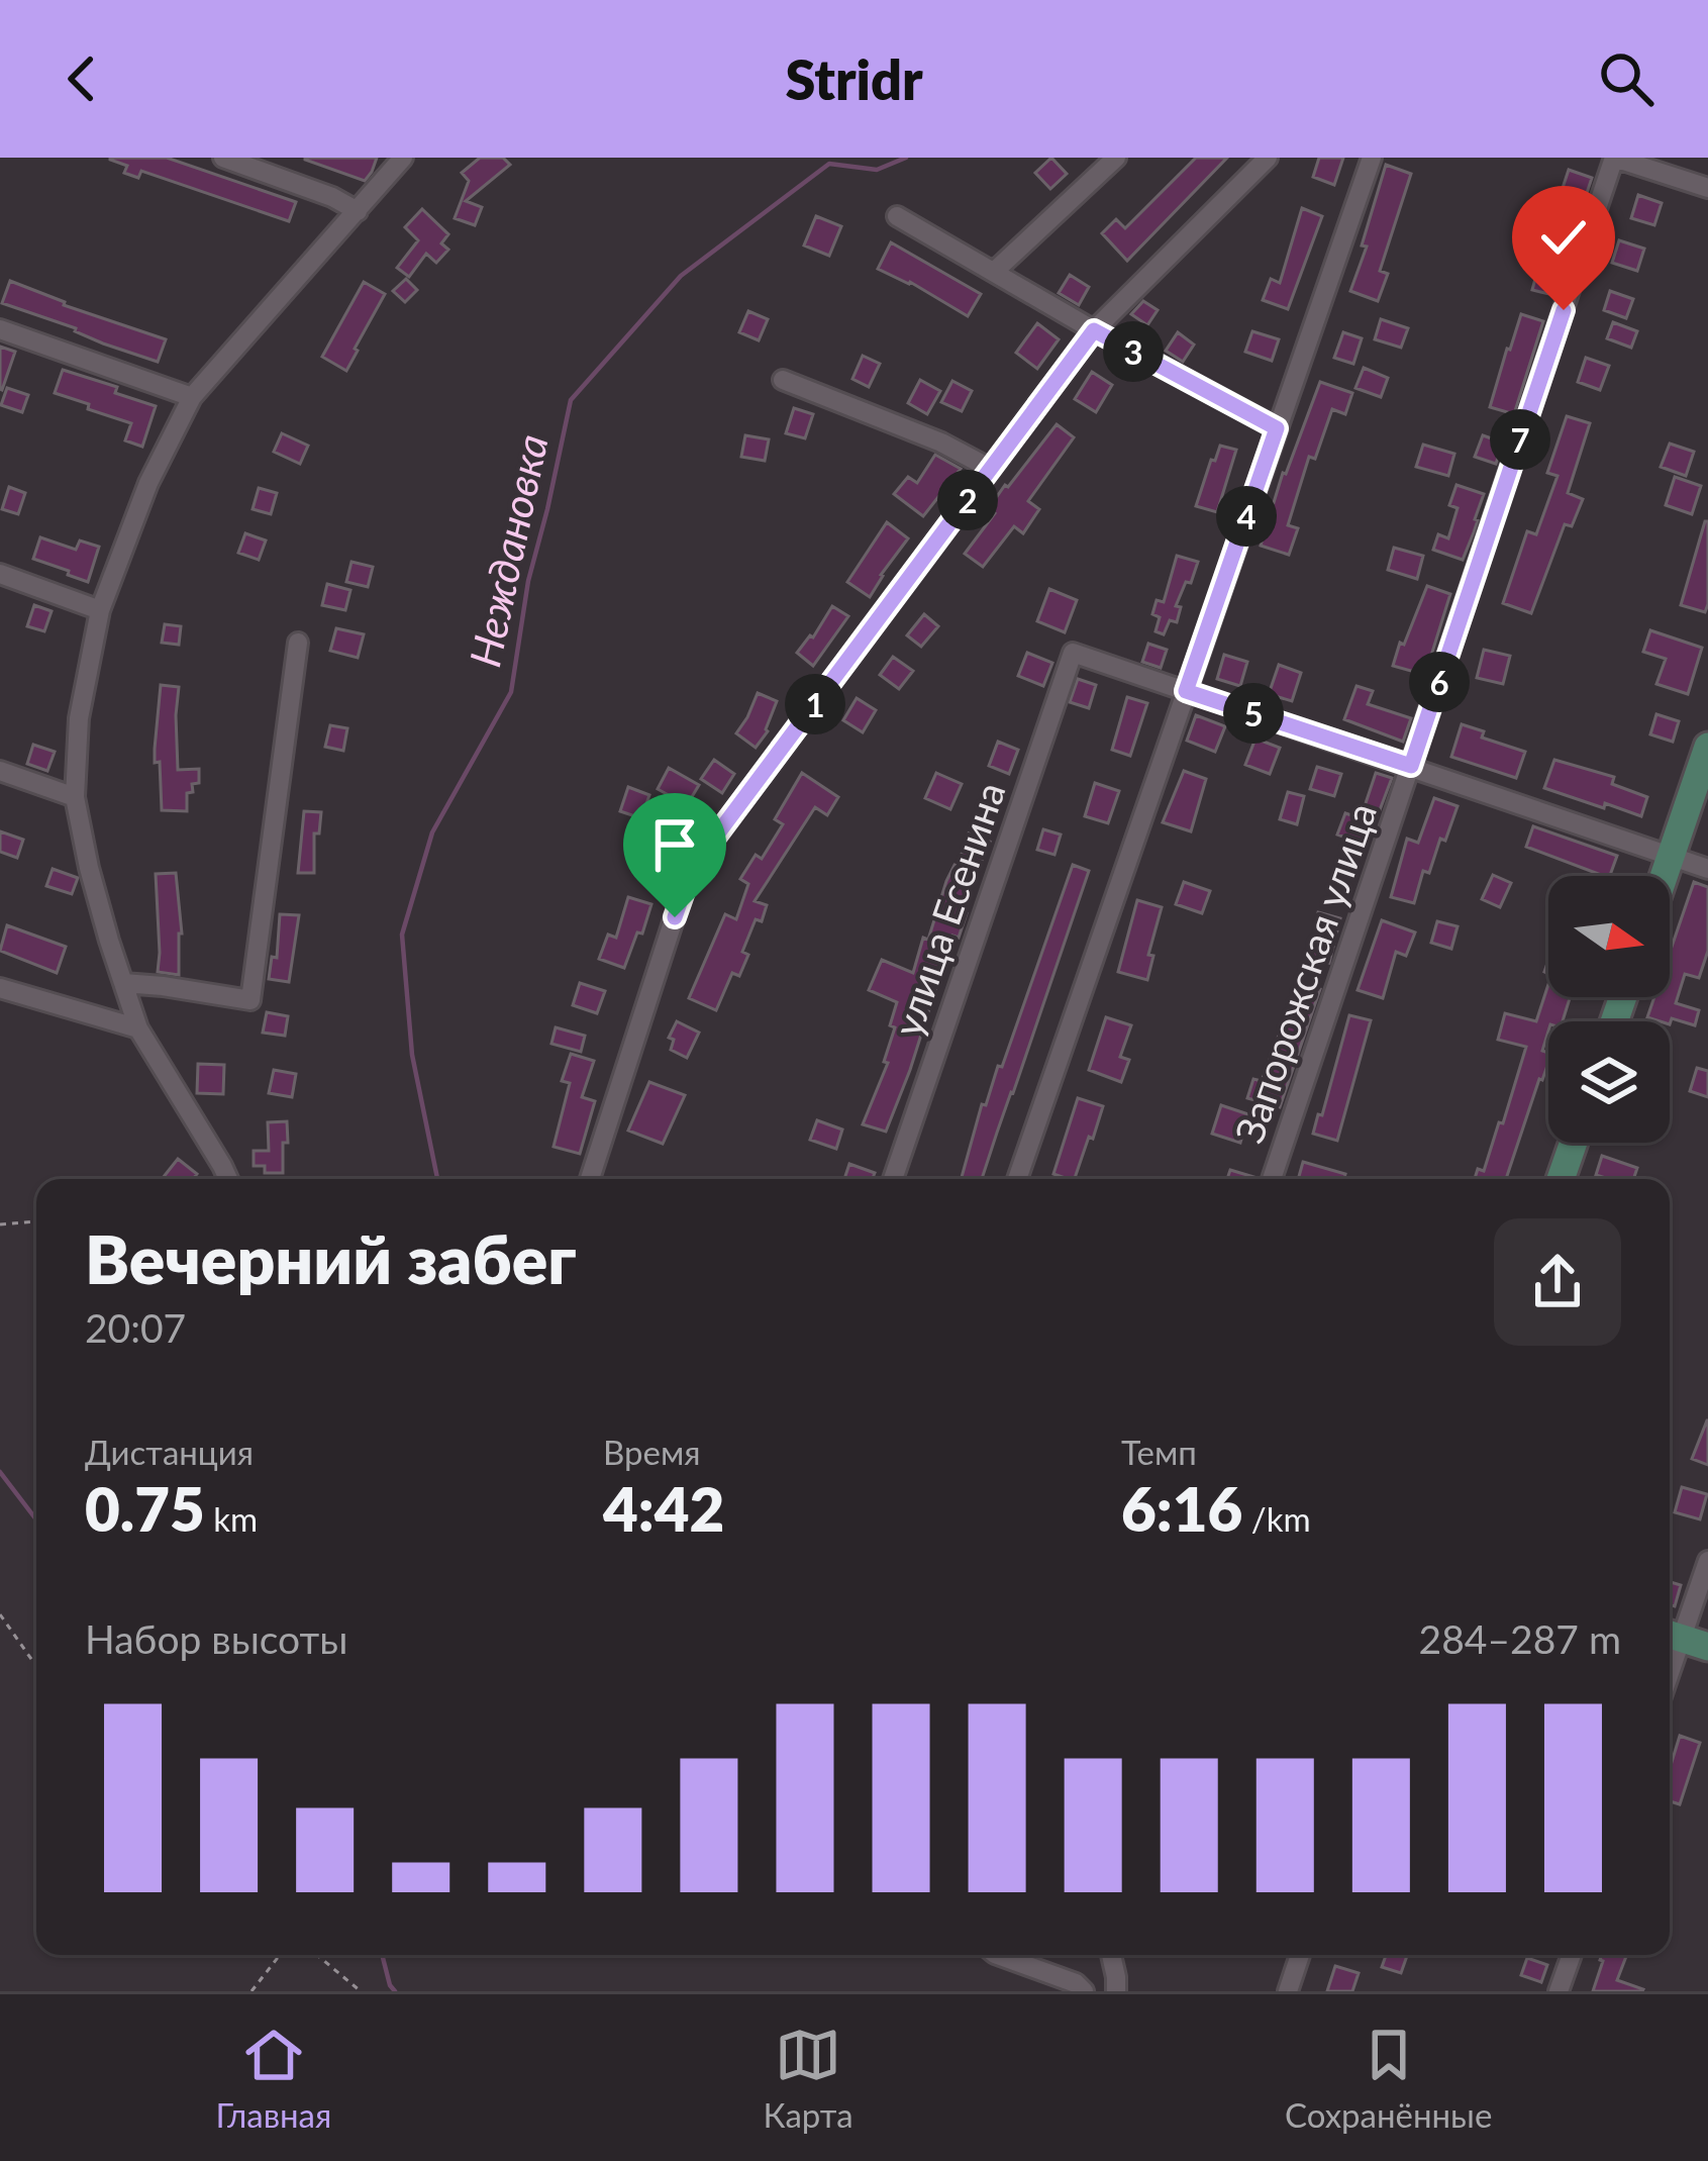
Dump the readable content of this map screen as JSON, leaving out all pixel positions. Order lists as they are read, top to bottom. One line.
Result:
{"streets":{"street":["улица Есенина","Запорожская улица"]},"water":["Неждановка"],"north":"right","page":{"header":"Stridr","pins":["3","7","2","4","6","1","5"],"heading":["Вечерний забег","20:07"],"stats":[["Дистанция","0.75 km"],["Время","4:42"],["Темп","6:16 /km"]],"chart":["Набор высоты","284–287 m"],"tabs":["Главная","Карта","Сохранённые"]}}
